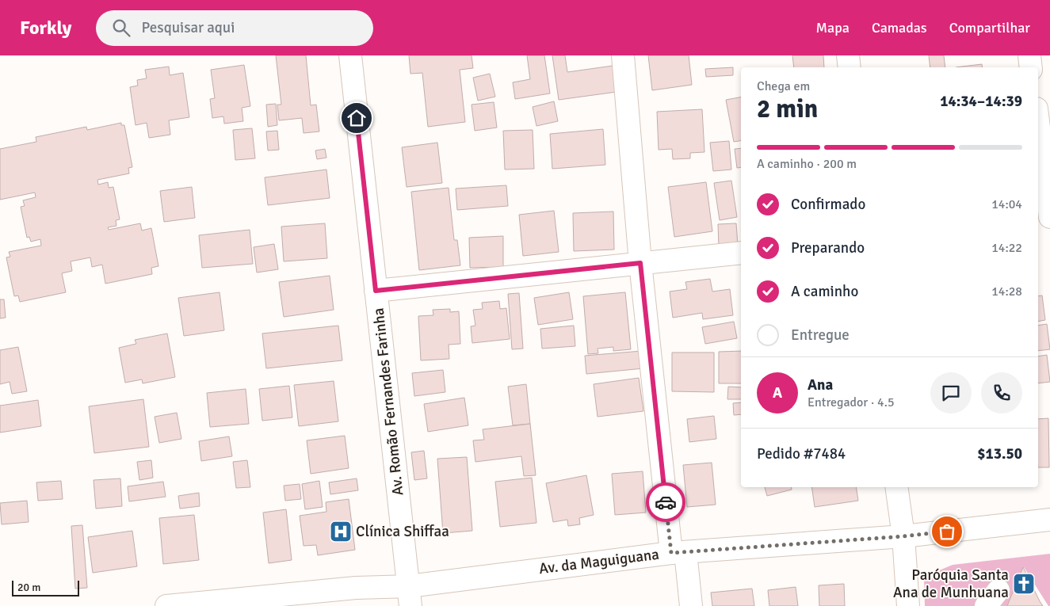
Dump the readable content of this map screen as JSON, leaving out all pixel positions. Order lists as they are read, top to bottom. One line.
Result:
{"streets":{"street":["Av. Romão Fernandes Farinha","Av. da Maguiguana"]},"crossings":[["Av. Romão Fernandes Farinha","Av. da Maguiguana"]],"places":{"hospital":["Clínica Shiffaa"],"church":["Paróquia Santa Ana de Munhuana"]},"scale_bar":"20 m","page":{"header":"Forkly","search":"Pesquisar aqui","nav":["Mapa","Camadas","Compartilhar"],"heading":["2 min","Chega em","14:34–14:39"],"panel":["Ana","Entregador · 4.5","Pedido #7484","$13.50"],"bar":"A caminho · 200 m","list":[["Confirmado","14:04"],["Preparando","14:22"],["A caminho","14:28"],"Entregue"],"round":"A","scale":"20 m"}}
